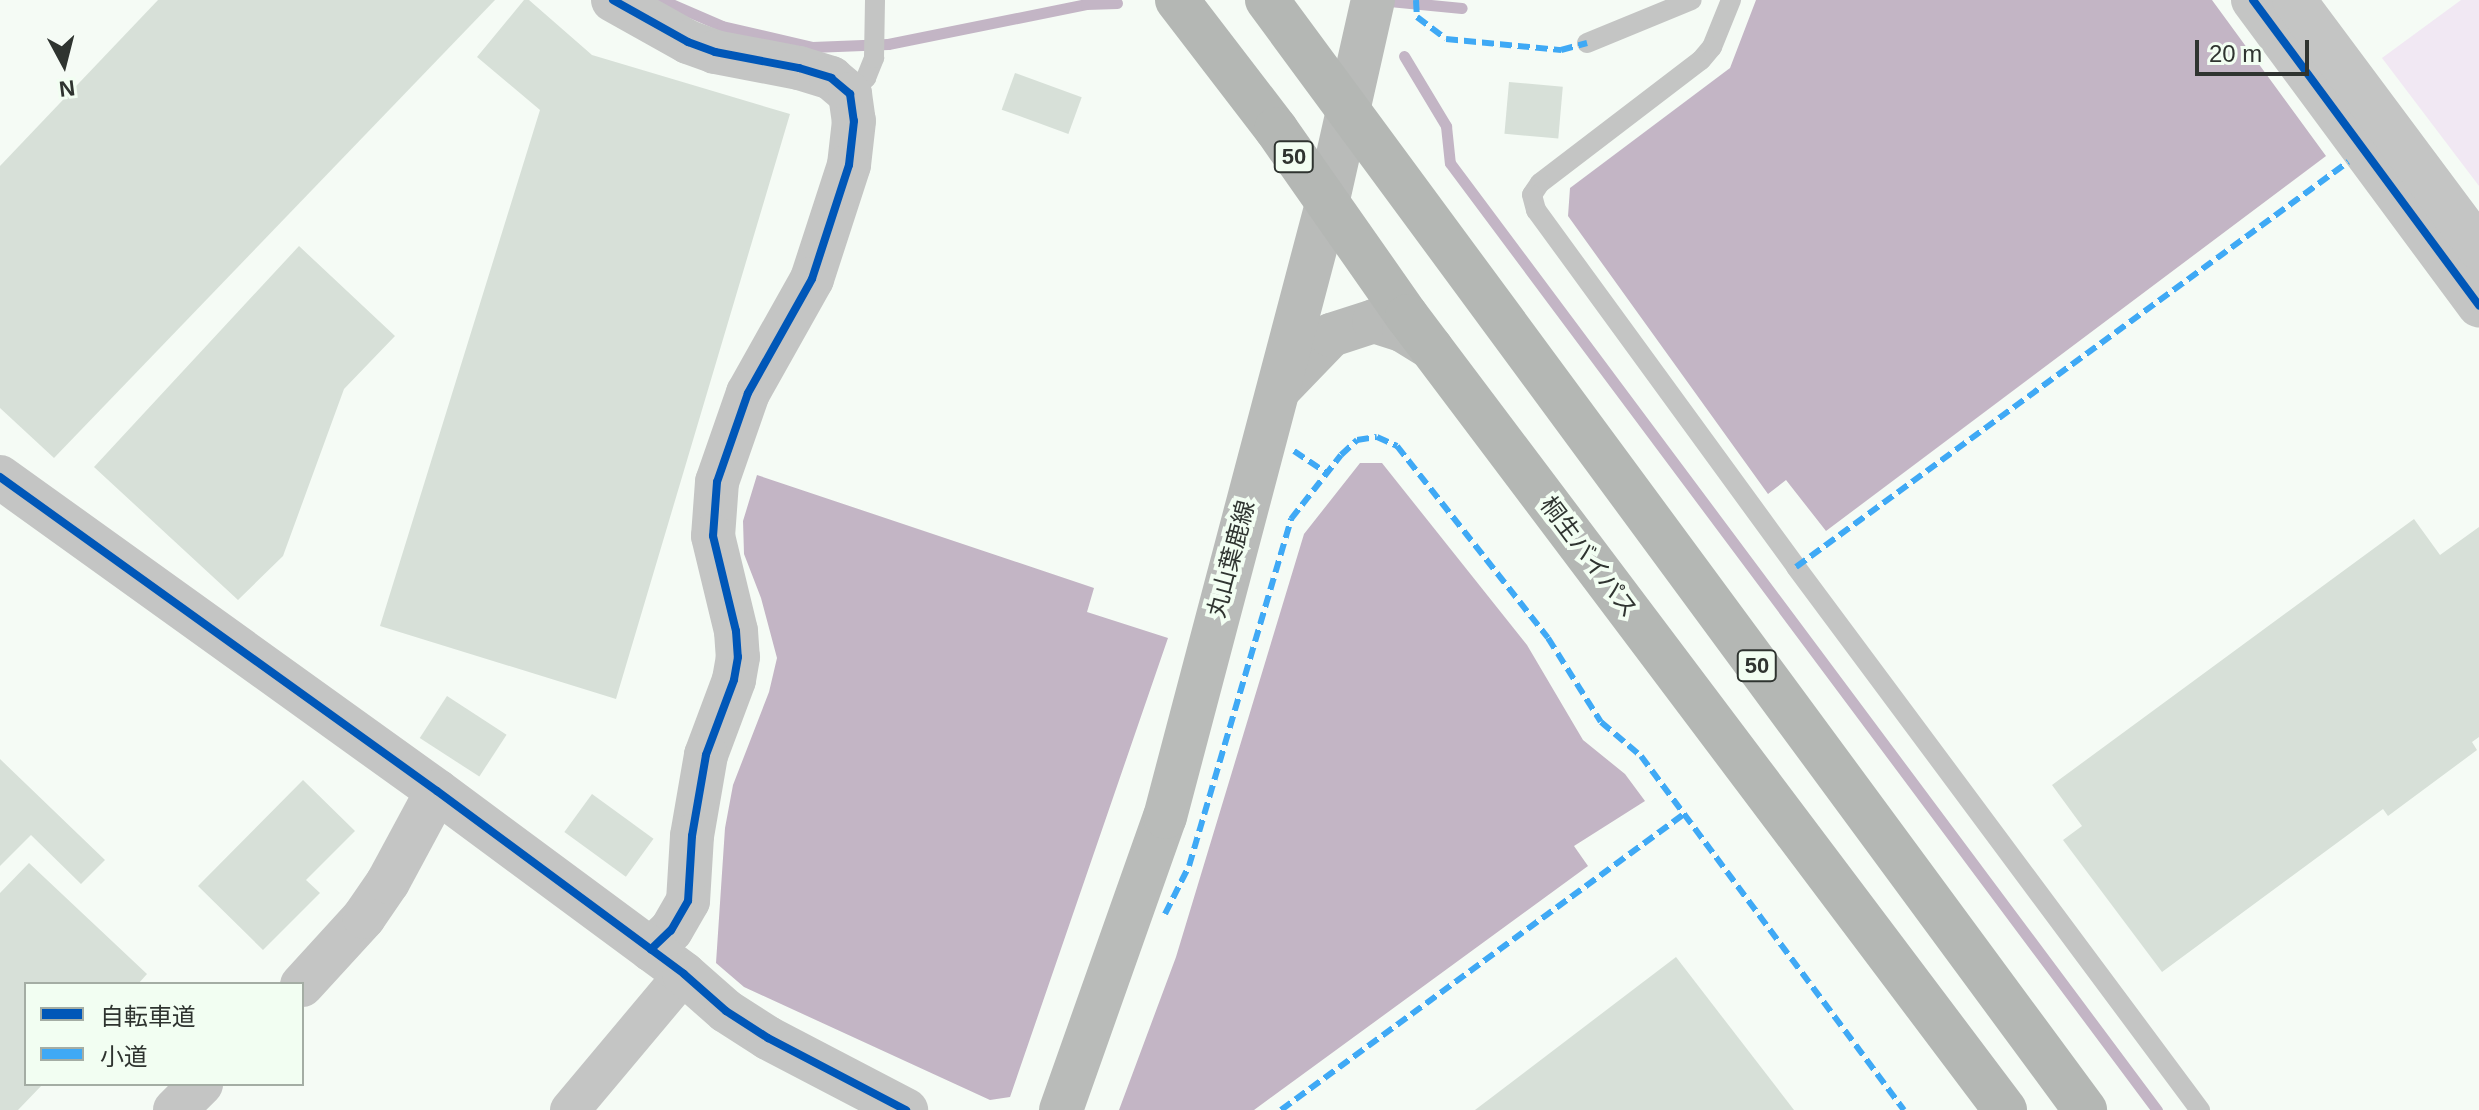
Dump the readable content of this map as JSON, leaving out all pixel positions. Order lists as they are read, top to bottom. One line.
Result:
{"streets":{"highway":["50","桐生バイパス"],"main road":["丸山葉鹿線"]},"crossings":[["50","丸山葉鹿線"],["桐生バイパス","丸山葉鹿線"]],"legend":["自転車道","小道"],"scale_bar":"20 m","north":"bottom"}
